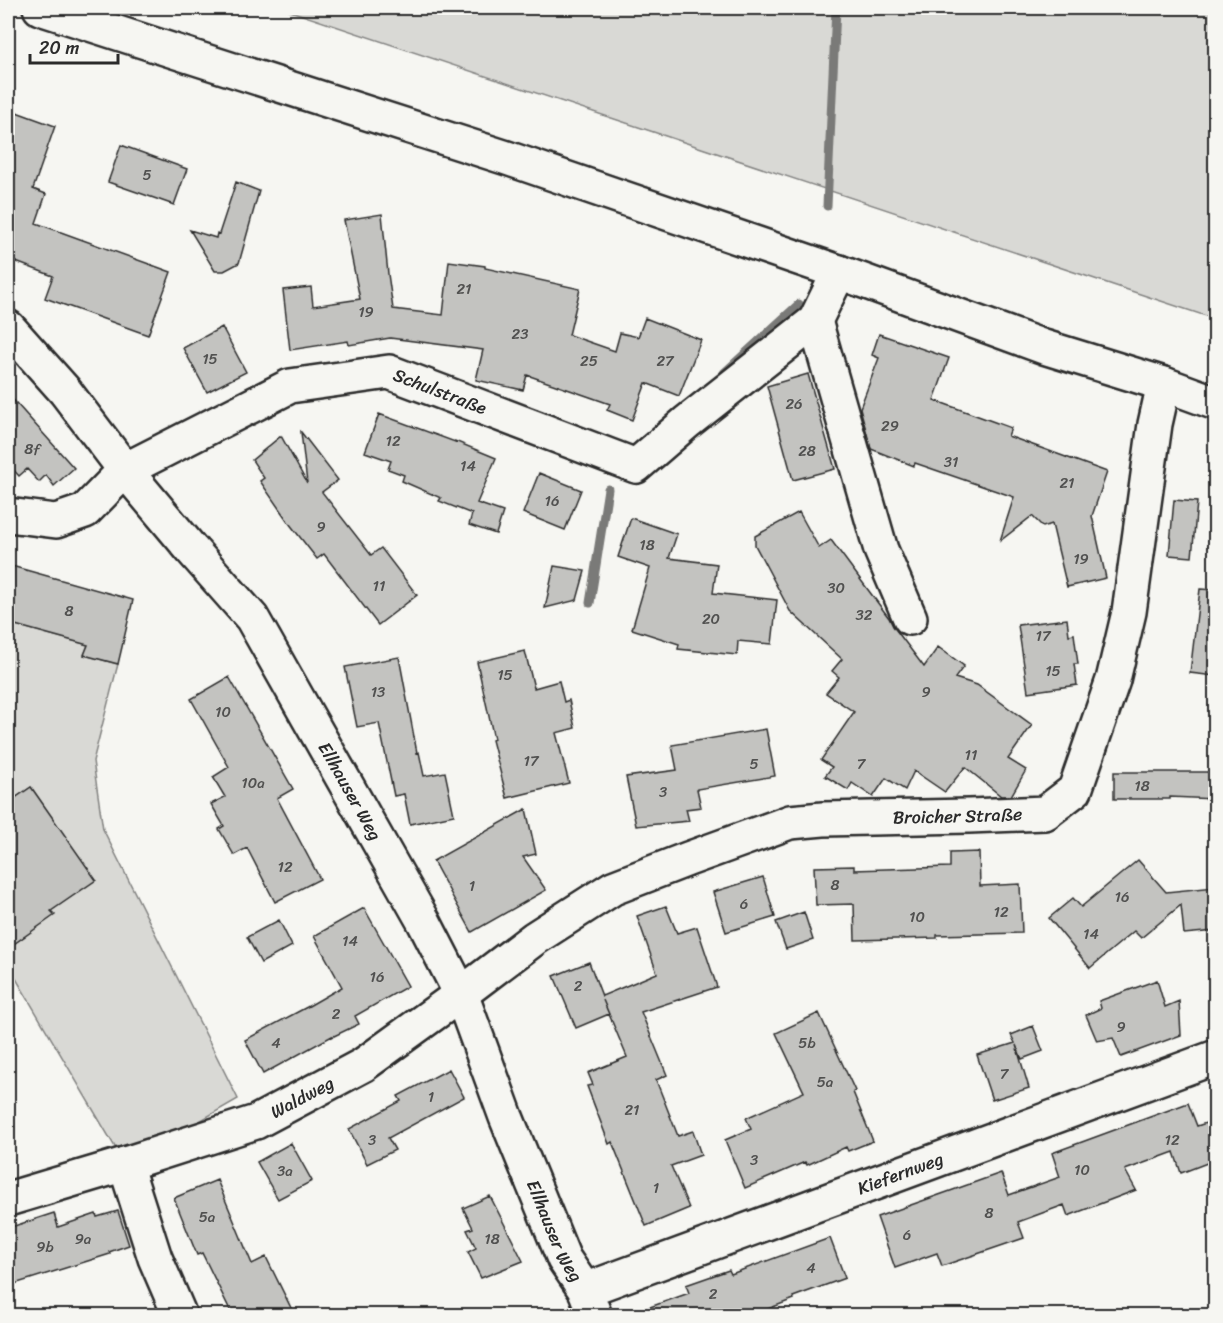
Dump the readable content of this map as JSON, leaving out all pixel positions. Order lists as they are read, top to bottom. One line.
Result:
{"streets":{"street":["Schulstraße","Ellhauser Weg","Broicher Straße","Waldweg","Kiefernweg"]},"crossings":[["Schulstraße","Ellhauser Weg"],["Ellhauser Weg","Broicher Straße"],["Ellhauser Weg","Waldweg"],["Ellhauser Weg","Kiefernweg"],["Broicher Straße","Waldweg"]],"house_numbers":["5","21","19","23","15","25","27","26","29","12","8f","28","31","14","21","16","9","18","19","11","30","8","32","20","17","15","15","13","9","10","11","17","5","7","10a","18","3","12","8","1","16","6","12","10","14","14","16","2","2","9","4","5b","7","5a","1","21","3","12","3","10","3a","1","8","5a","6","9a","18","9b","4","2"],"scale_bar":"20 m"}
